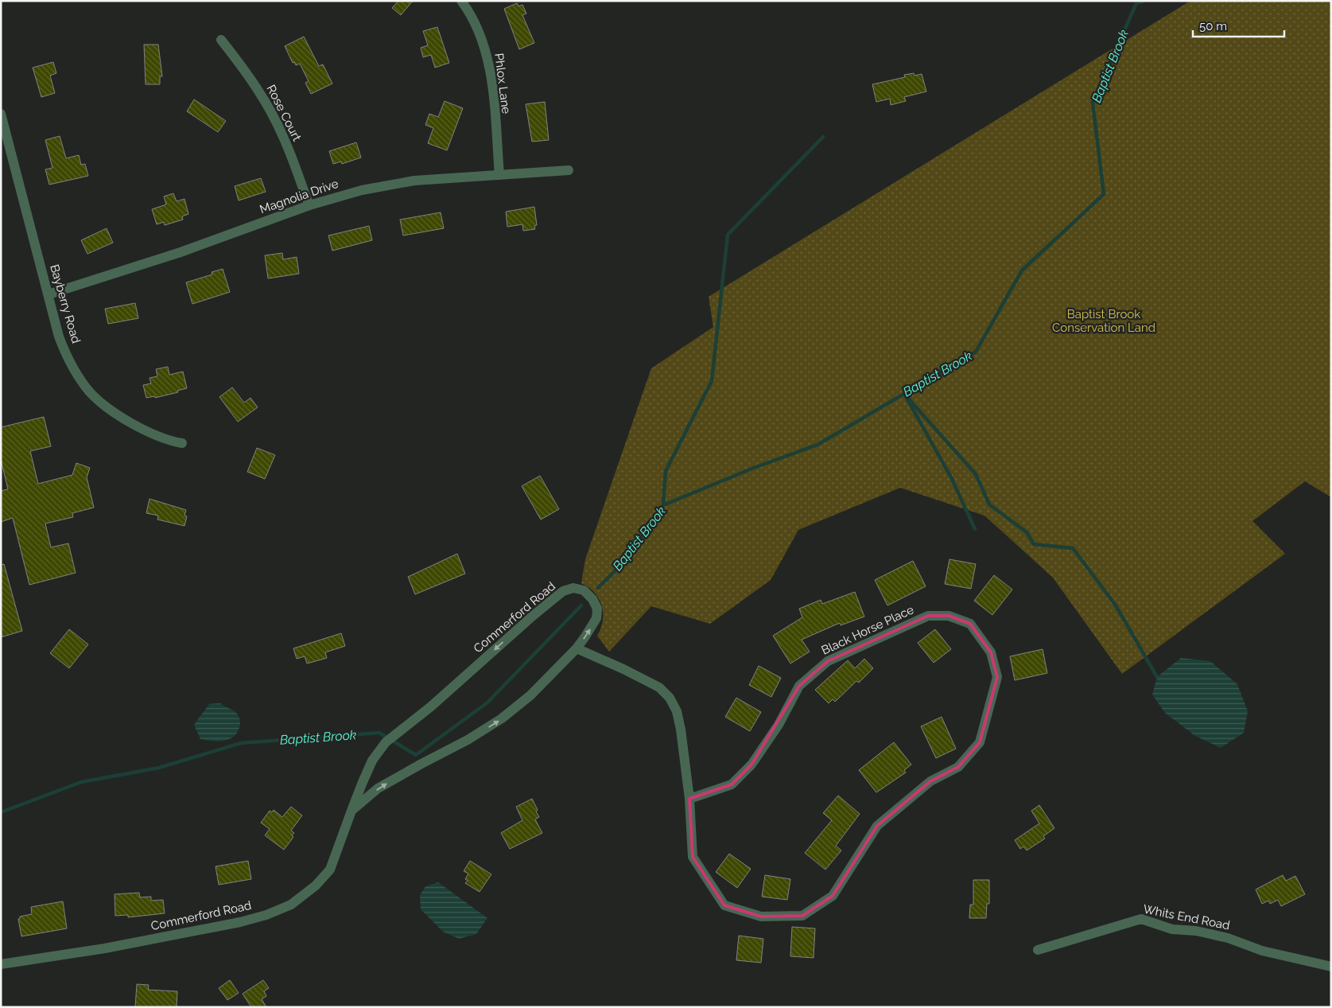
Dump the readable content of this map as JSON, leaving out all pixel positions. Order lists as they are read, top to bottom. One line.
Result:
{"streets":{"street":["Phlox Lane","Rose Court","Magnolia Drive","Bayberry Road","Commerford Road","Black Horse Place","Whits End Road"]},"crossings":[["Phlox Lane","Magnolia Drive"],["Rose Court","Magnolia Drive"],["Magnolia Drive","Bayberry Road"],["Commerford Road","Black Horse Place"]],"water":["Baptist Brook"],"parks":["Baptist Brook Conservation Land"],"scale_bar":"50 m"}
